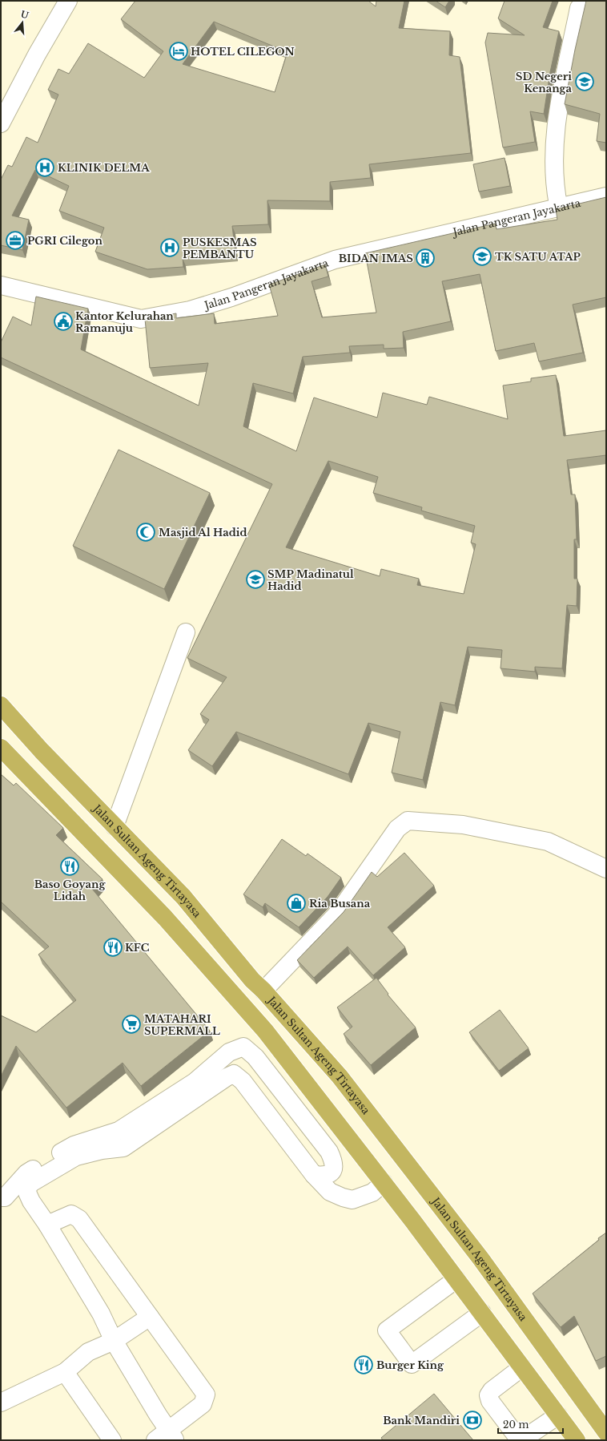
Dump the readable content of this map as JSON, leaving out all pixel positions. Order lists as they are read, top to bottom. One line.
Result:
{"streets":{"highway":["Jalan Sultan Ageng Tirtayasa"],"street":["Jalan Pangeran Jayakarta"]},"places":{"hotel":["HOTEL CILEGON"],"school or university":["SD Negeri Kenanga","TK SATU ATAP","SMP Madinatul Hadid"],"hospital":["KLINIK DELMA","PUSKESMAS PEMBANTU"],"office":["PGRI Cilegon"],"building":["BIDAN IMAS"],"public building":["Kantor Kelurahan Ramanuju"],"mosque":["Masjid Al Hadid"],"restaurant":["Baso Goyang Lidah","KFC","Burger King"],"shop":["Ria Busana"],"supermarket":["MATAHARI SUPERMALL"],"bank":["Bank Mandiri"]},"scale_bar":"20 m","north":"top"}
